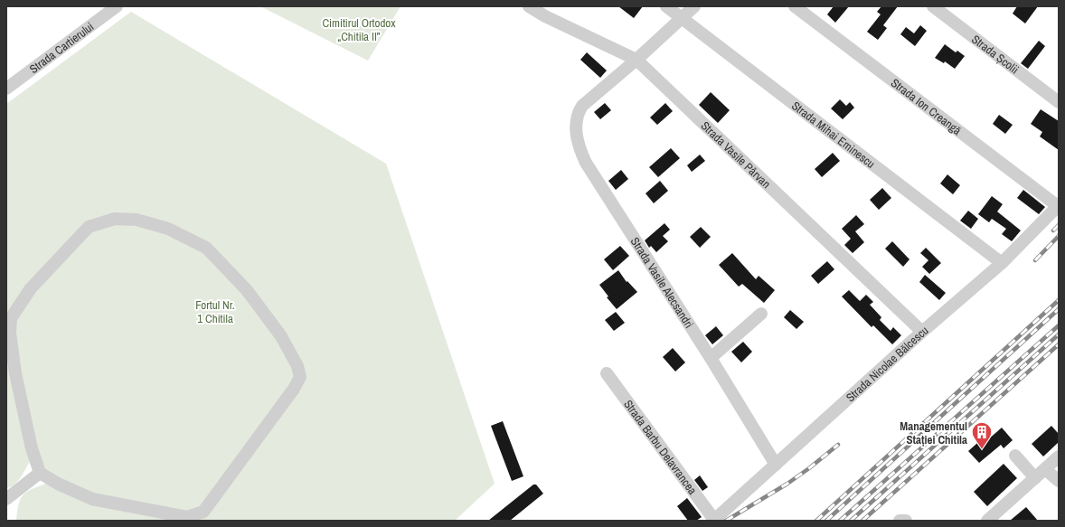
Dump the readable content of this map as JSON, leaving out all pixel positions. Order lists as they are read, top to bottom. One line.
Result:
{"streets":{"street":["Strada Cartierului","Strada Școlii","Strada Ion Creangă","Strada Mihai Eminescu","Strada Vasile Pârvan","Strada Vasile Alecsandri","Strada Nicolae Bălcescu","Strada Barbu Delavrancea"]},"crossings":[["Strada Ion Creangă","Strada Nicolae Bălcescu"],["Strada Mihai Eminescu","Strada Vasile Alecsandri"],["Strada Mihai Eminescu","Strada Nicolae Bălcescu"],["Strada Vasile Pârvan","Strada Vasile Alecsandri"],["Strada Vasile Pârvan","Strada Nicolae Bălcescu"],["Strada Vasile Alecsandri","Strada Nicolae Bălcescu"],["Strada Nicolae Bălcescu","Strada Barbu Delavrancea"]],"parks":["Cimitirul Ortodox „Chitila II”","Fortul Nr. 1 Chitila"],"places":{"building":["Managementul Stației Chitila"]}}
